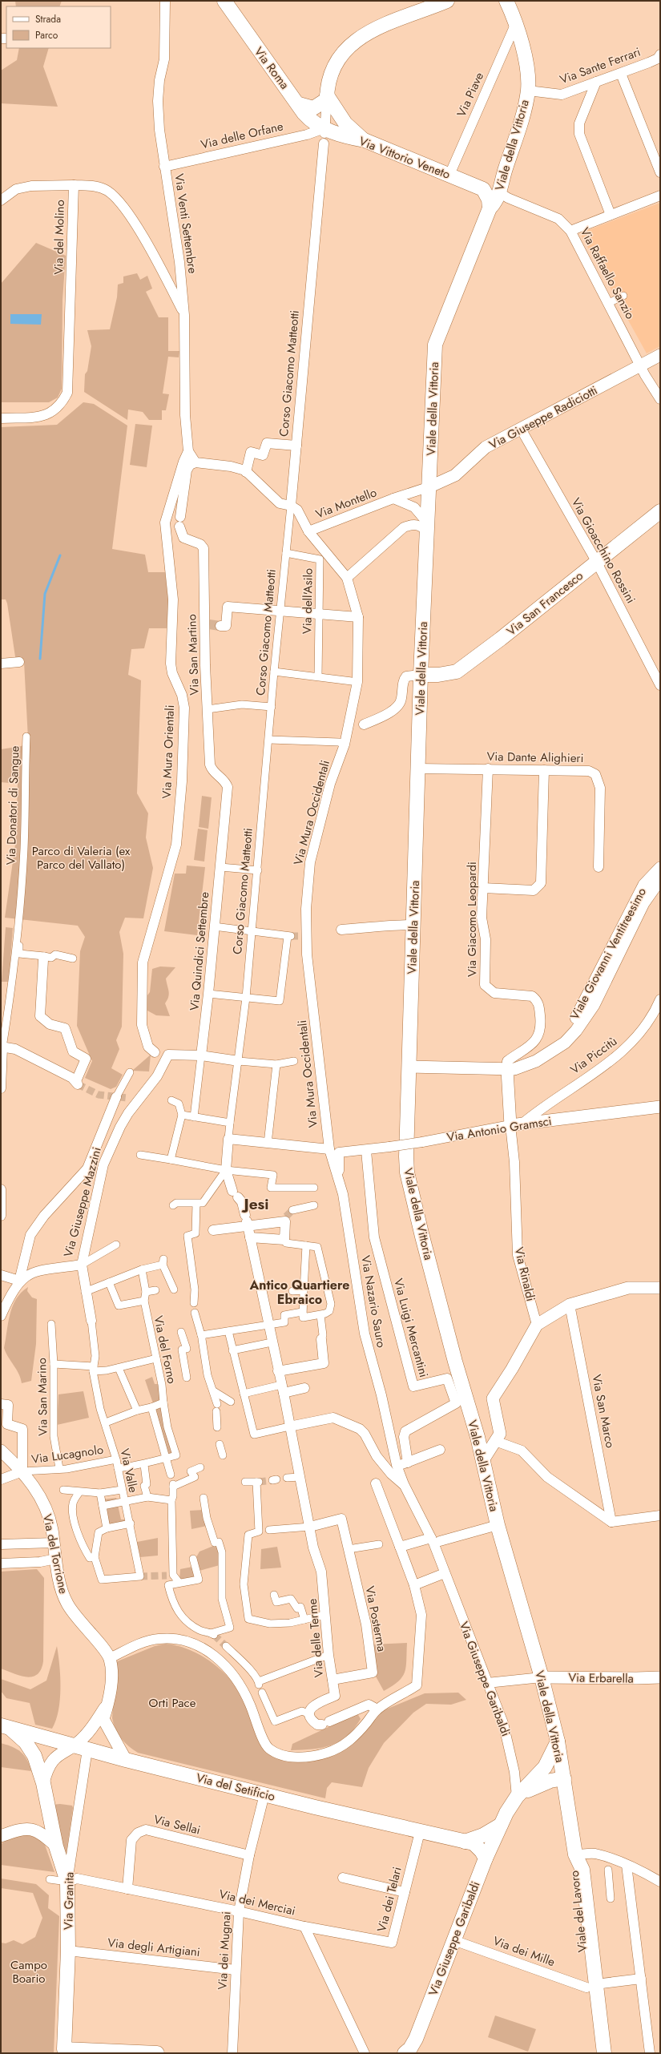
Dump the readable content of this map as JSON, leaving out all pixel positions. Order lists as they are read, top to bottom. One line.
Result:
{"streets":{"main road":["Via Roma","Viale della Vittoria","Via Vittorio Veneto","Via San Francesco","Via Giuseppe Garibaldi","Via del Setificio","Via Granita","Viale del Lavoro"],"street":["Via Sante Ferrari","Via Piave","Via delle Orfane","Via Venti Settembre","Via del Molino","Via Raffaello Sanzio","Corso Giacomo Matteotti","Via Giuseppe Radiciotti","Via Montello","Via Gioacchino Rossini","Via dell'Asilo","Via San Martino","Via Mura Orientali","Via Dante Alighieri","Via Donatori di Sangue","Via Mura Occidentali","Via Giacomo Leopardi","Via Quindici Settembre","Viale Giovanni Ventitreesimo","Via Piccitù","Via Antonio Gramsci","Via Giuseppe Mazzini","Via Rinaldi","Via Nazario Sauro","Via Luigi Mercantini","Via del Forno","Via San Marino","Via San Marco","Via Lucagnolo","Via Valle","Via del Torrione","Via Posterma","Via delle Terme","Via Erbarella","Via Sellai","Via dei Telari","Via dei Merciai","Via degli Artigiani","Via dei Mugnai","Via dei Mille"]},"crossings":[["Via Sante Ferrari","Viale della Vittoria"],["Via Roma","Via delle Orfane"],["Via Roma","Via Vittorio Veneto"],["Via Roma","Corso Giacomo Matteotti"],["Via Piave","Viale della Vittoria"],["Via Piave","Via Vittorio Veneto"],["Via delle Orfane","Via Vittorio Veneto"],["Via delle Orfane","Via Venti Settembre"],["Via delle Orfane","Corso Giacomo Matteotti"],["Viale della Vittoria","Via Raffaello Sanzio"],["Viale della Vittoria","Via Giuseppe Radiciotti"],["Viale della Vittoria","Via Montello"],["Viale della Vittoria","Via San Francesco"],["Viale della Vittoria","Via Dante Alighieri"],["Viale della Vittoria","Viale Giovanni Ventitreesimo"],["Viale della Vittoria","Via Erbarella"],["Viale della Vittoria","Viale del Lavoro"],["Via Vittorio Veneto","Corso Giacomo Matteotti"],["Via Venti Settembre","Via del Molino"],["Via Venti Settembre","Via Mura Orientali"],["Via Raffaello Sanzio","Via Giuseppe Radiciotti"],["Corso Giacomo Matteotti","Via dell'Asilo"],["Corso Giacomo Matteotti","Via Mura Occidentali"],["Via Giuseppe Radiciotti","Via Montello"],["Via Giuseppe Radiciotti","Via Gioacchino Rossini"],["Via Montello","Via Mura Occidentali"],["Via Gioacchino Rossini","Via San Francesco"],["Via San Martino","Via Quindici Settembre"],["Via Mura Orientali","Via Giuseppe Mazzini"],["Via Dante Alighieri","Via Giacomo Leopardi"],["Via Mura Occidentali","Via Nazario Sauro"],["Via Giacomo Leopardi","Viale Giovanni Ventitreesimo"],["Via Giacomo Leopardi","Via Rinaldi"],["Viale Giovanni Ventitreesimo","Via Rinaldi"],["Via Piccitù","Via Antonio Gramsci"],["Via Antonio Gramsci","Via Rinaldi"],["Via Antonio Gramsci","Via Nazario Sauro"],["Via Antonio Gramsci","Via Luigi Mercantini"],["Via Nazario Sauro","Via Giuseppe Garibaldi"],["Via San Marino","Via Lucagnolo"],["Via Lucagnolo","Via Valle"],["Via Lucagnolo","Via del Torrione"],["Via Posterma","Via delle Terme"],["Via Giuseppe Garibaldi","Via del Setificio"],["Via Giuseppe Garibaldi","Via dei Mille"],["Via del Setificio","Via dei Telari"],["Via del Setificio","Via Granita"],["Via del Setificio","Via dei Mugnai"],["Via Sellai","Via dei Merciai"],["Via Sellai","Via dei Mugnai"],["Via dei Telari","Via dei Merciai"],["Via Granita","Via dei Merciai"],["Via Granita","Via degli Artigiani"],["Via dei Merciai","Via dei Mugnai"],["Viale del Lavoro","Via dei Mille"],["Via degli Artigiani","Via dei Mugnai"]],"districts":["Jesi","Antico Quartiere Ebraico"],"parks":["Parco di Valeria (ex Parco del Vallato)","Orti Pace","Campo Boario"],"legend":["Strada","Parco"]}
